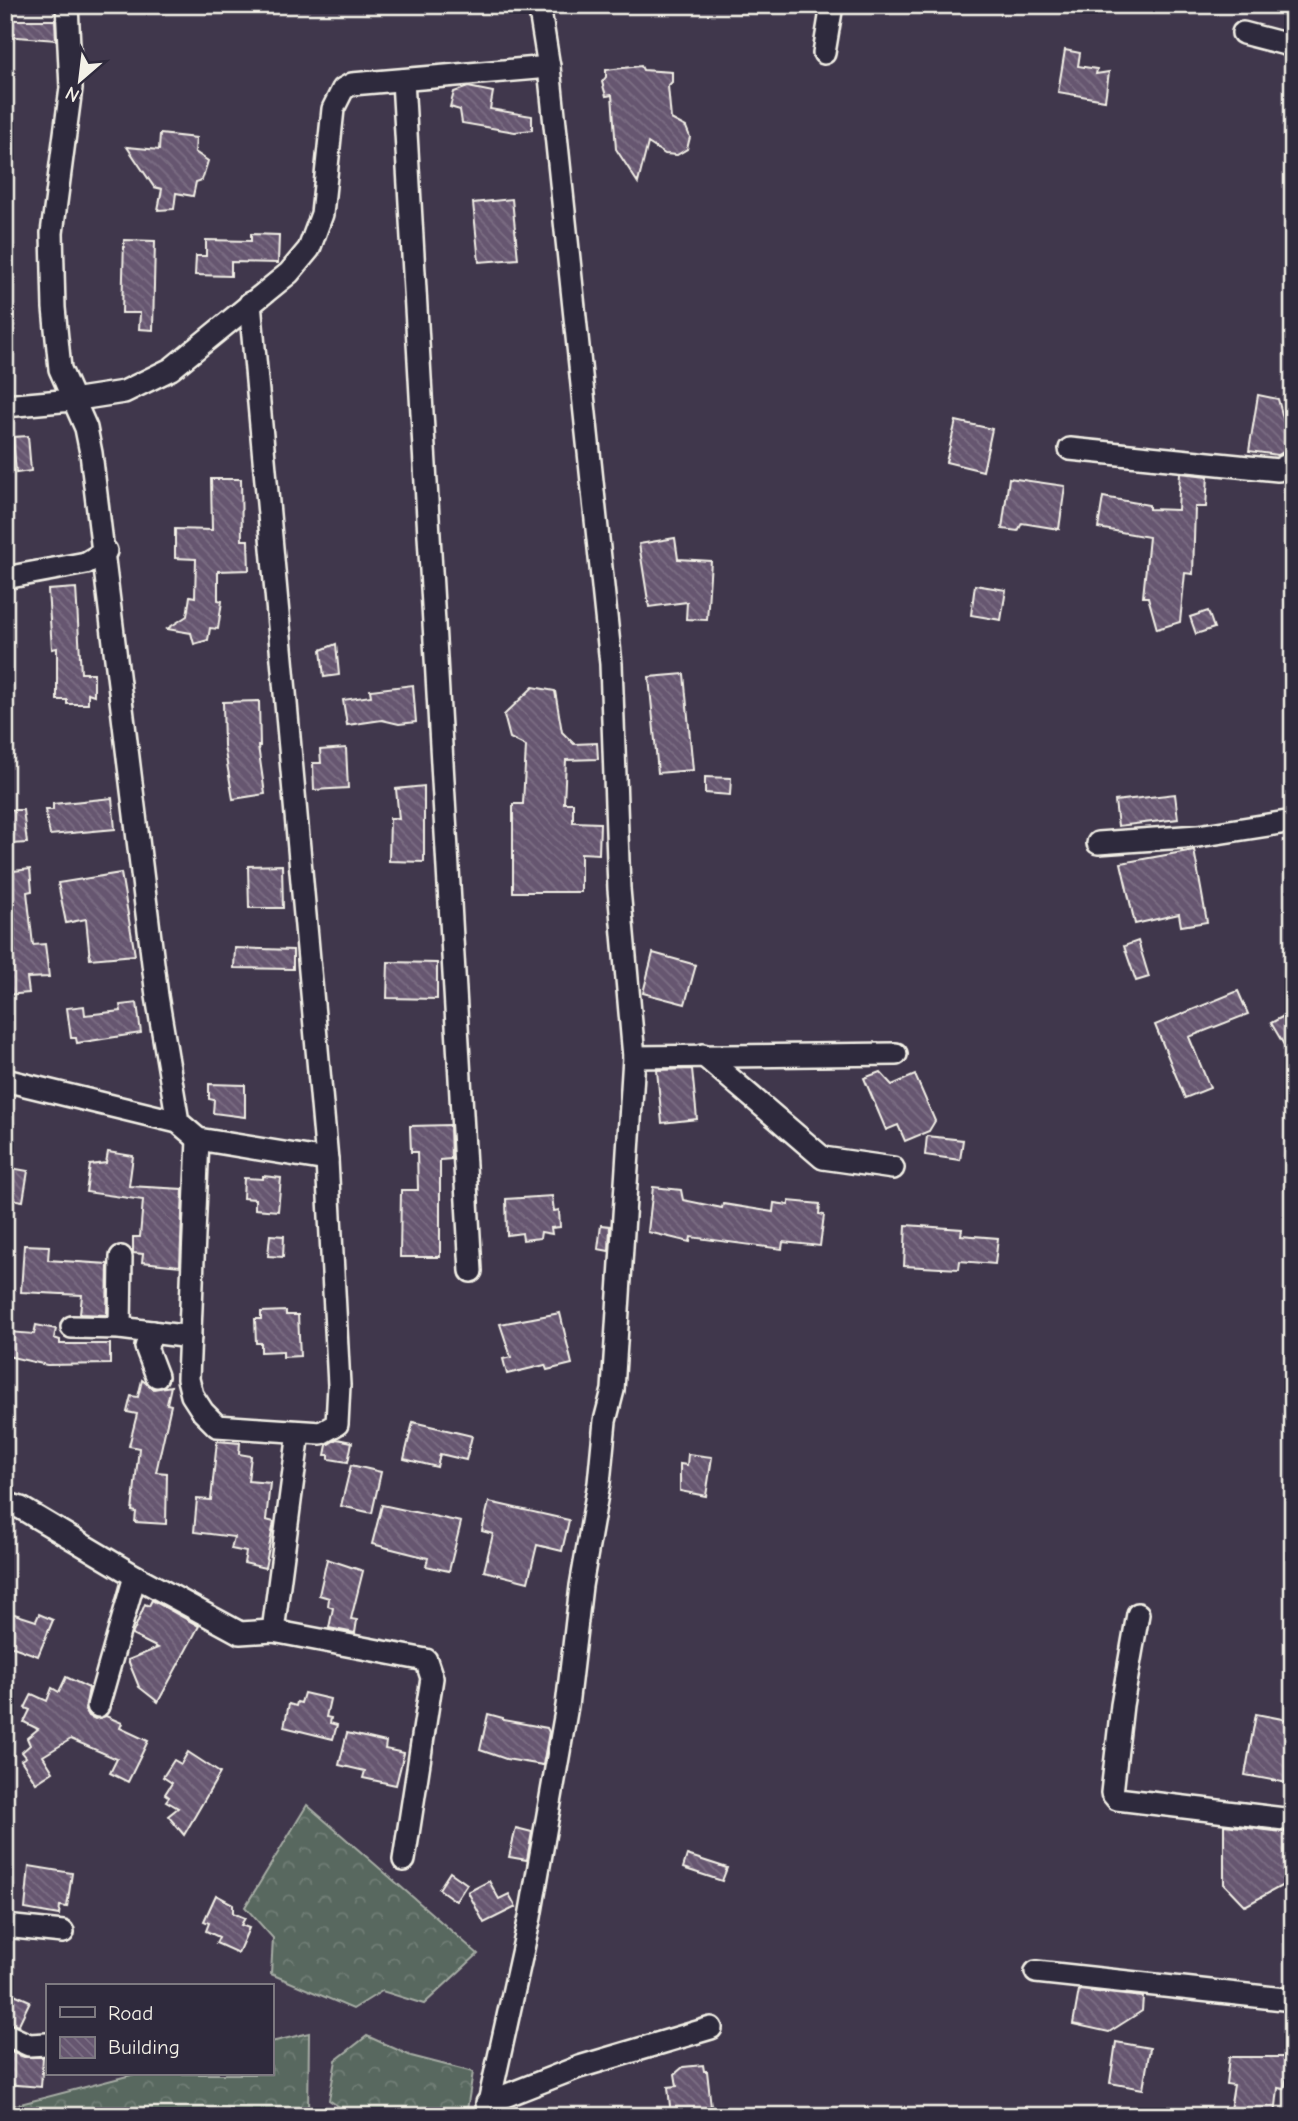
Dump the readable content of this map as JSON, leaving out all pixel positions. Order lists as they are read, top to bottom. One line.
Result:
{"legend":["Road","Building"],"north":"bottom left"}
